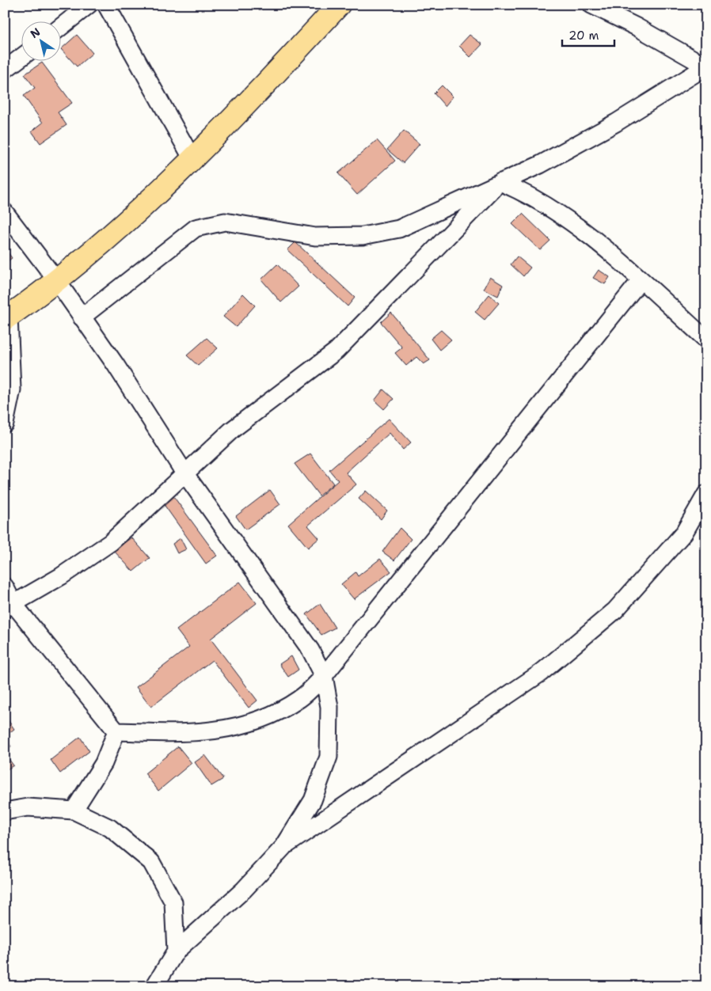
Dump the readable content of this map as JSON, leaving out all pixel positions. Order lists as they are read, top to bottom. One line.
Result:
{"scale_bar":"20 m","north":"top left"}
